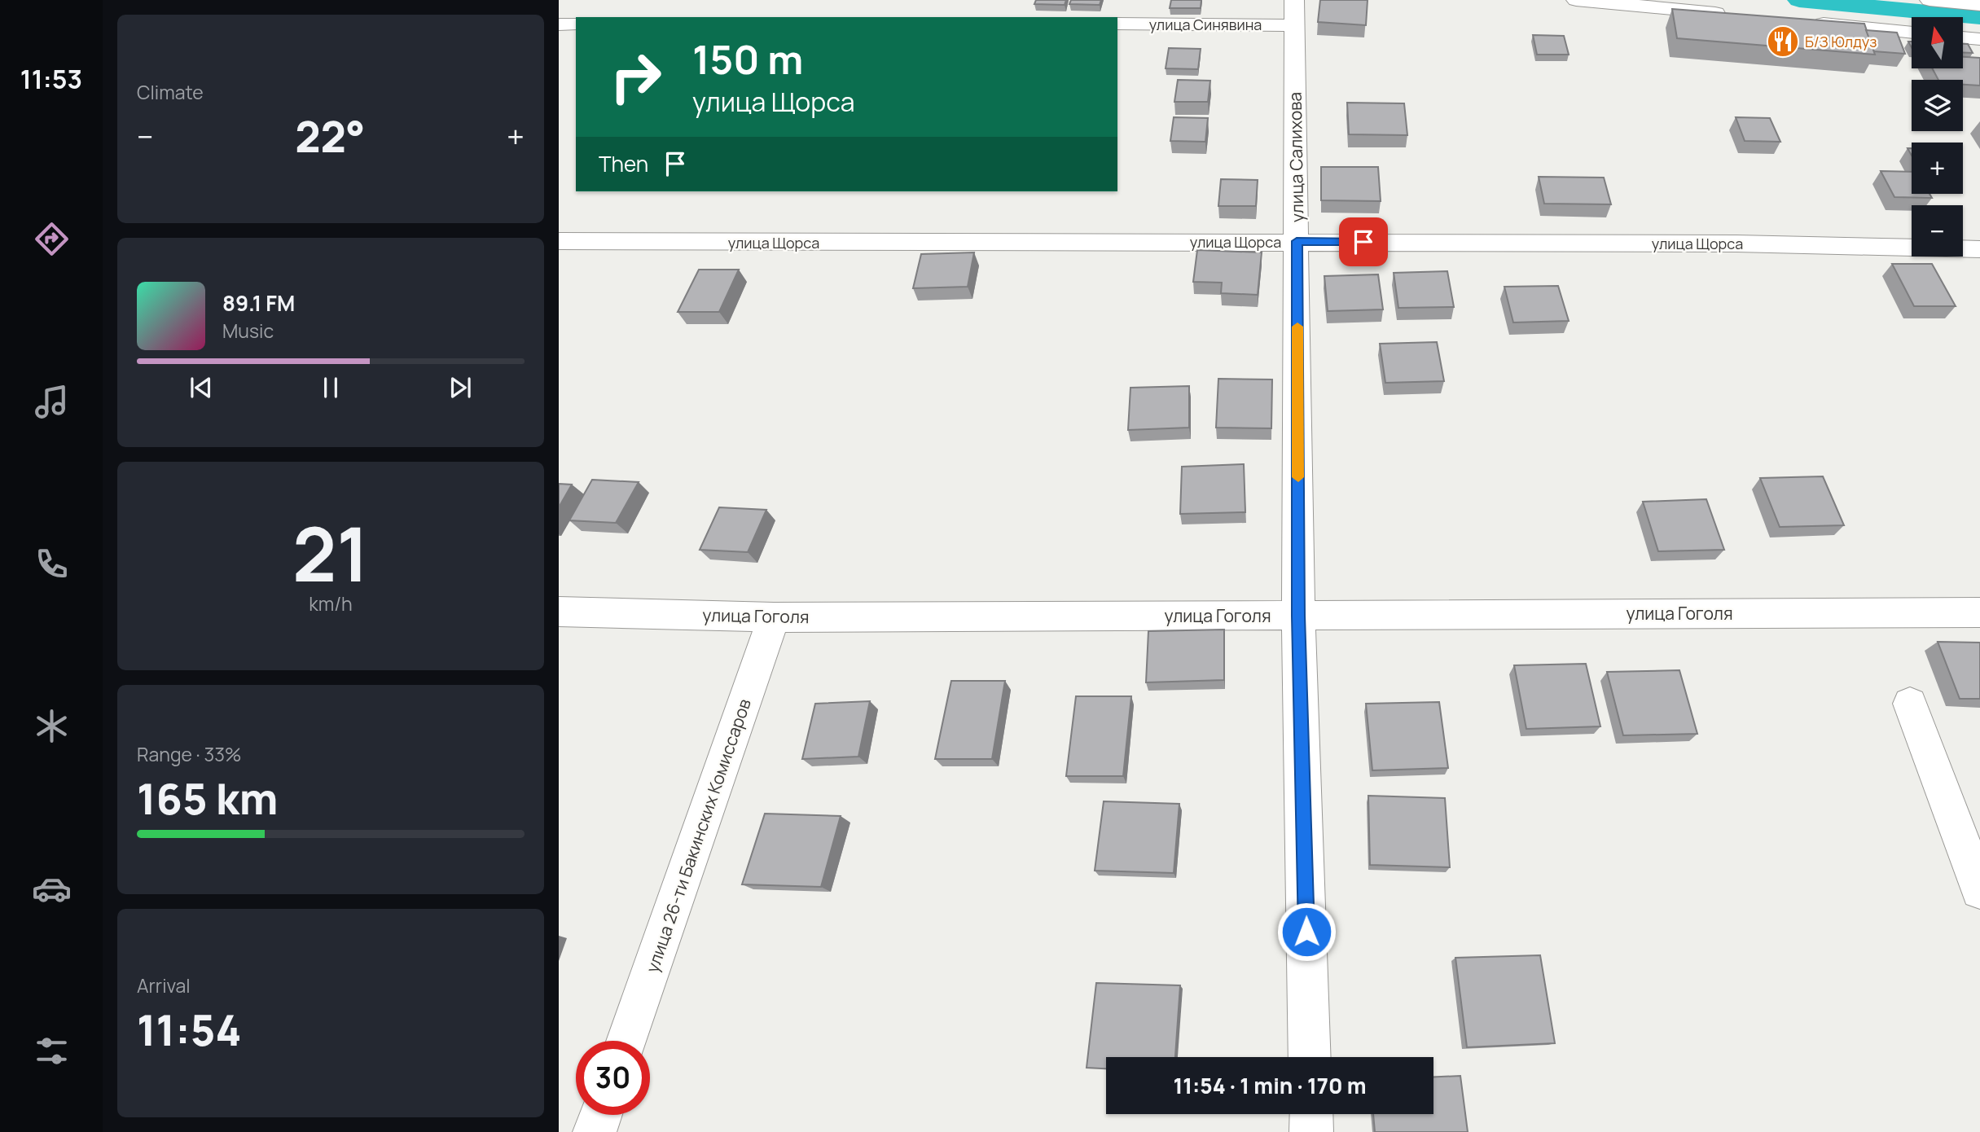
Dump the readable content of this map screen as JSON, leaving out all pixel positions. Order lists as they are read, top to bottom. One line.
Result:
{"streets":{"street":["улица Синявина","улица Салихова","улица Щорса","улица Гоголя","улица 26-ти Бакинских Комиссаров"]},"crossings":[["улица Синявина","улица Салихова"],["улица Салихова","улица Щорса"],["улица Салихова","улица Гоголя"],["улица Гоголя","улица 26-ти Бакинских Комиссаров"]],"places":{"restaurant":["Б/З Юлдуз"]},"north":"top","page":{"tabs":"11:53","tile":["Climate",["21","km/h"],["Range · 33%","165 km"],["Arrival","11:54"]],"map_buttons":["+","−"],"turn":["150 m","улица Щорса"],"heat":["−","22°","+"],"then":"Then","song":["89.1 FM","Music"],"limit":"30","trip":"11:54 · 1 min · 170 m"}}
